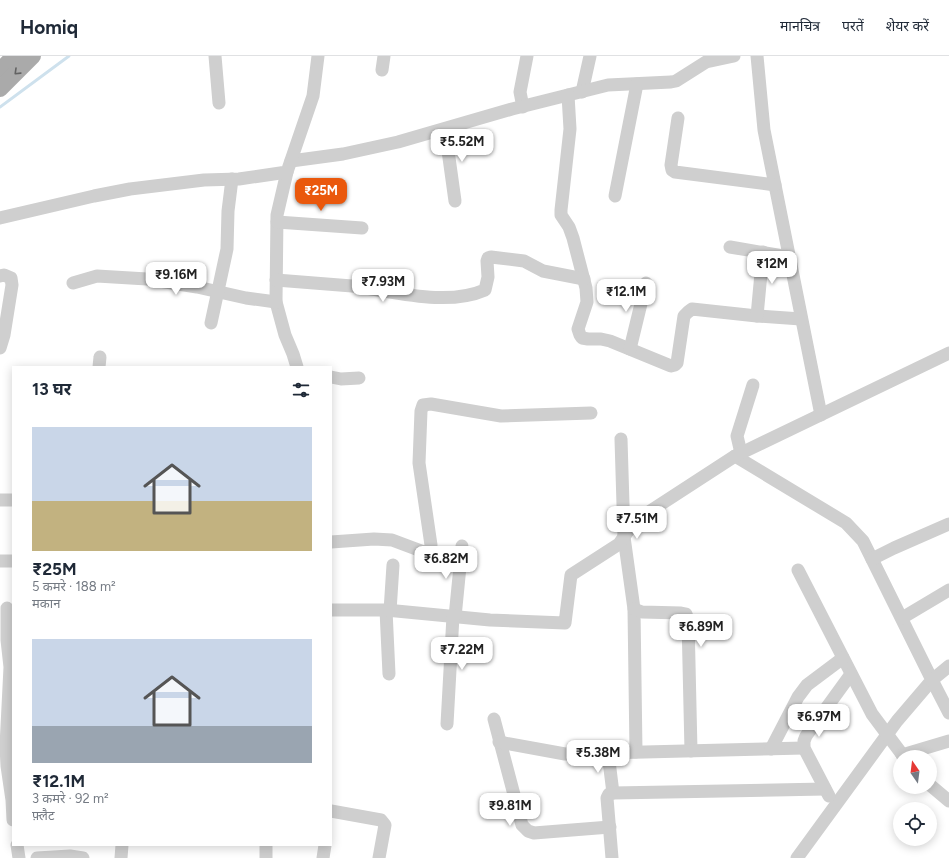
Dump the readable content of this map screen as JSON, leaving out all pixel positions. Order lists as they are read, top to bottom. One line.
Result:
{"north":"top","page":{"header":"Homiq","nav":["मानचित्र","परतें","शेयर करें"],"price":["₹5.52M","₹25M","₹12M","₹9.16M","₹7.93M","₹12.1M","₹7.51M","₹6.82M","₹6.89M","₹7.22M","₹6.97M","₹5.38M","₹9.81M"],"heading":"13 घर","list":[{"name":"₹25M","note":"5 कमरे · 188 m² · मकान"},{"name":"₹12.1M","note":"3 कमरे · 92 m² · फ़्लैट"}]}}
